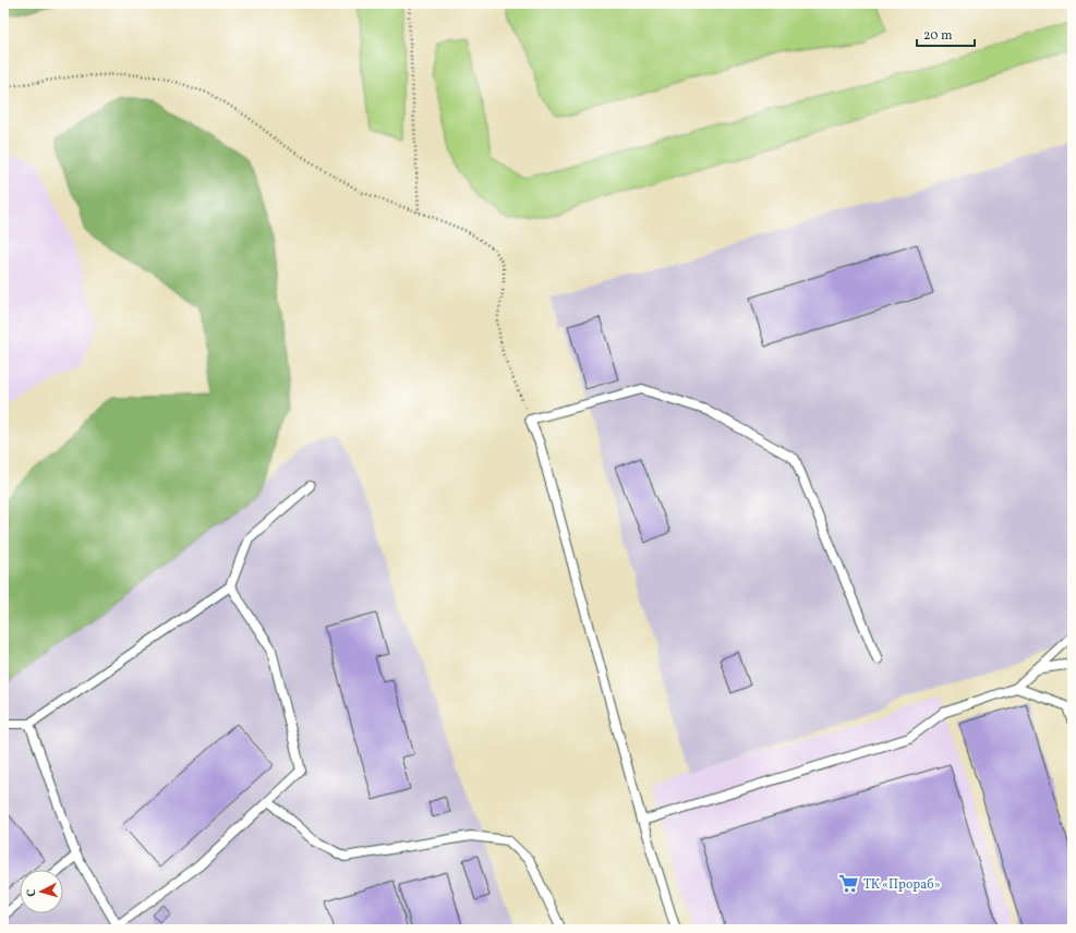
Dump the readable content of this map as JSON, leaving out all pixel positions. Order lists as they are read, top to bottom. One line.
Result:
{"places":{"supermarket":["ТК «Прораб»"]},"scale_bar":"20 m","north":"left"}
